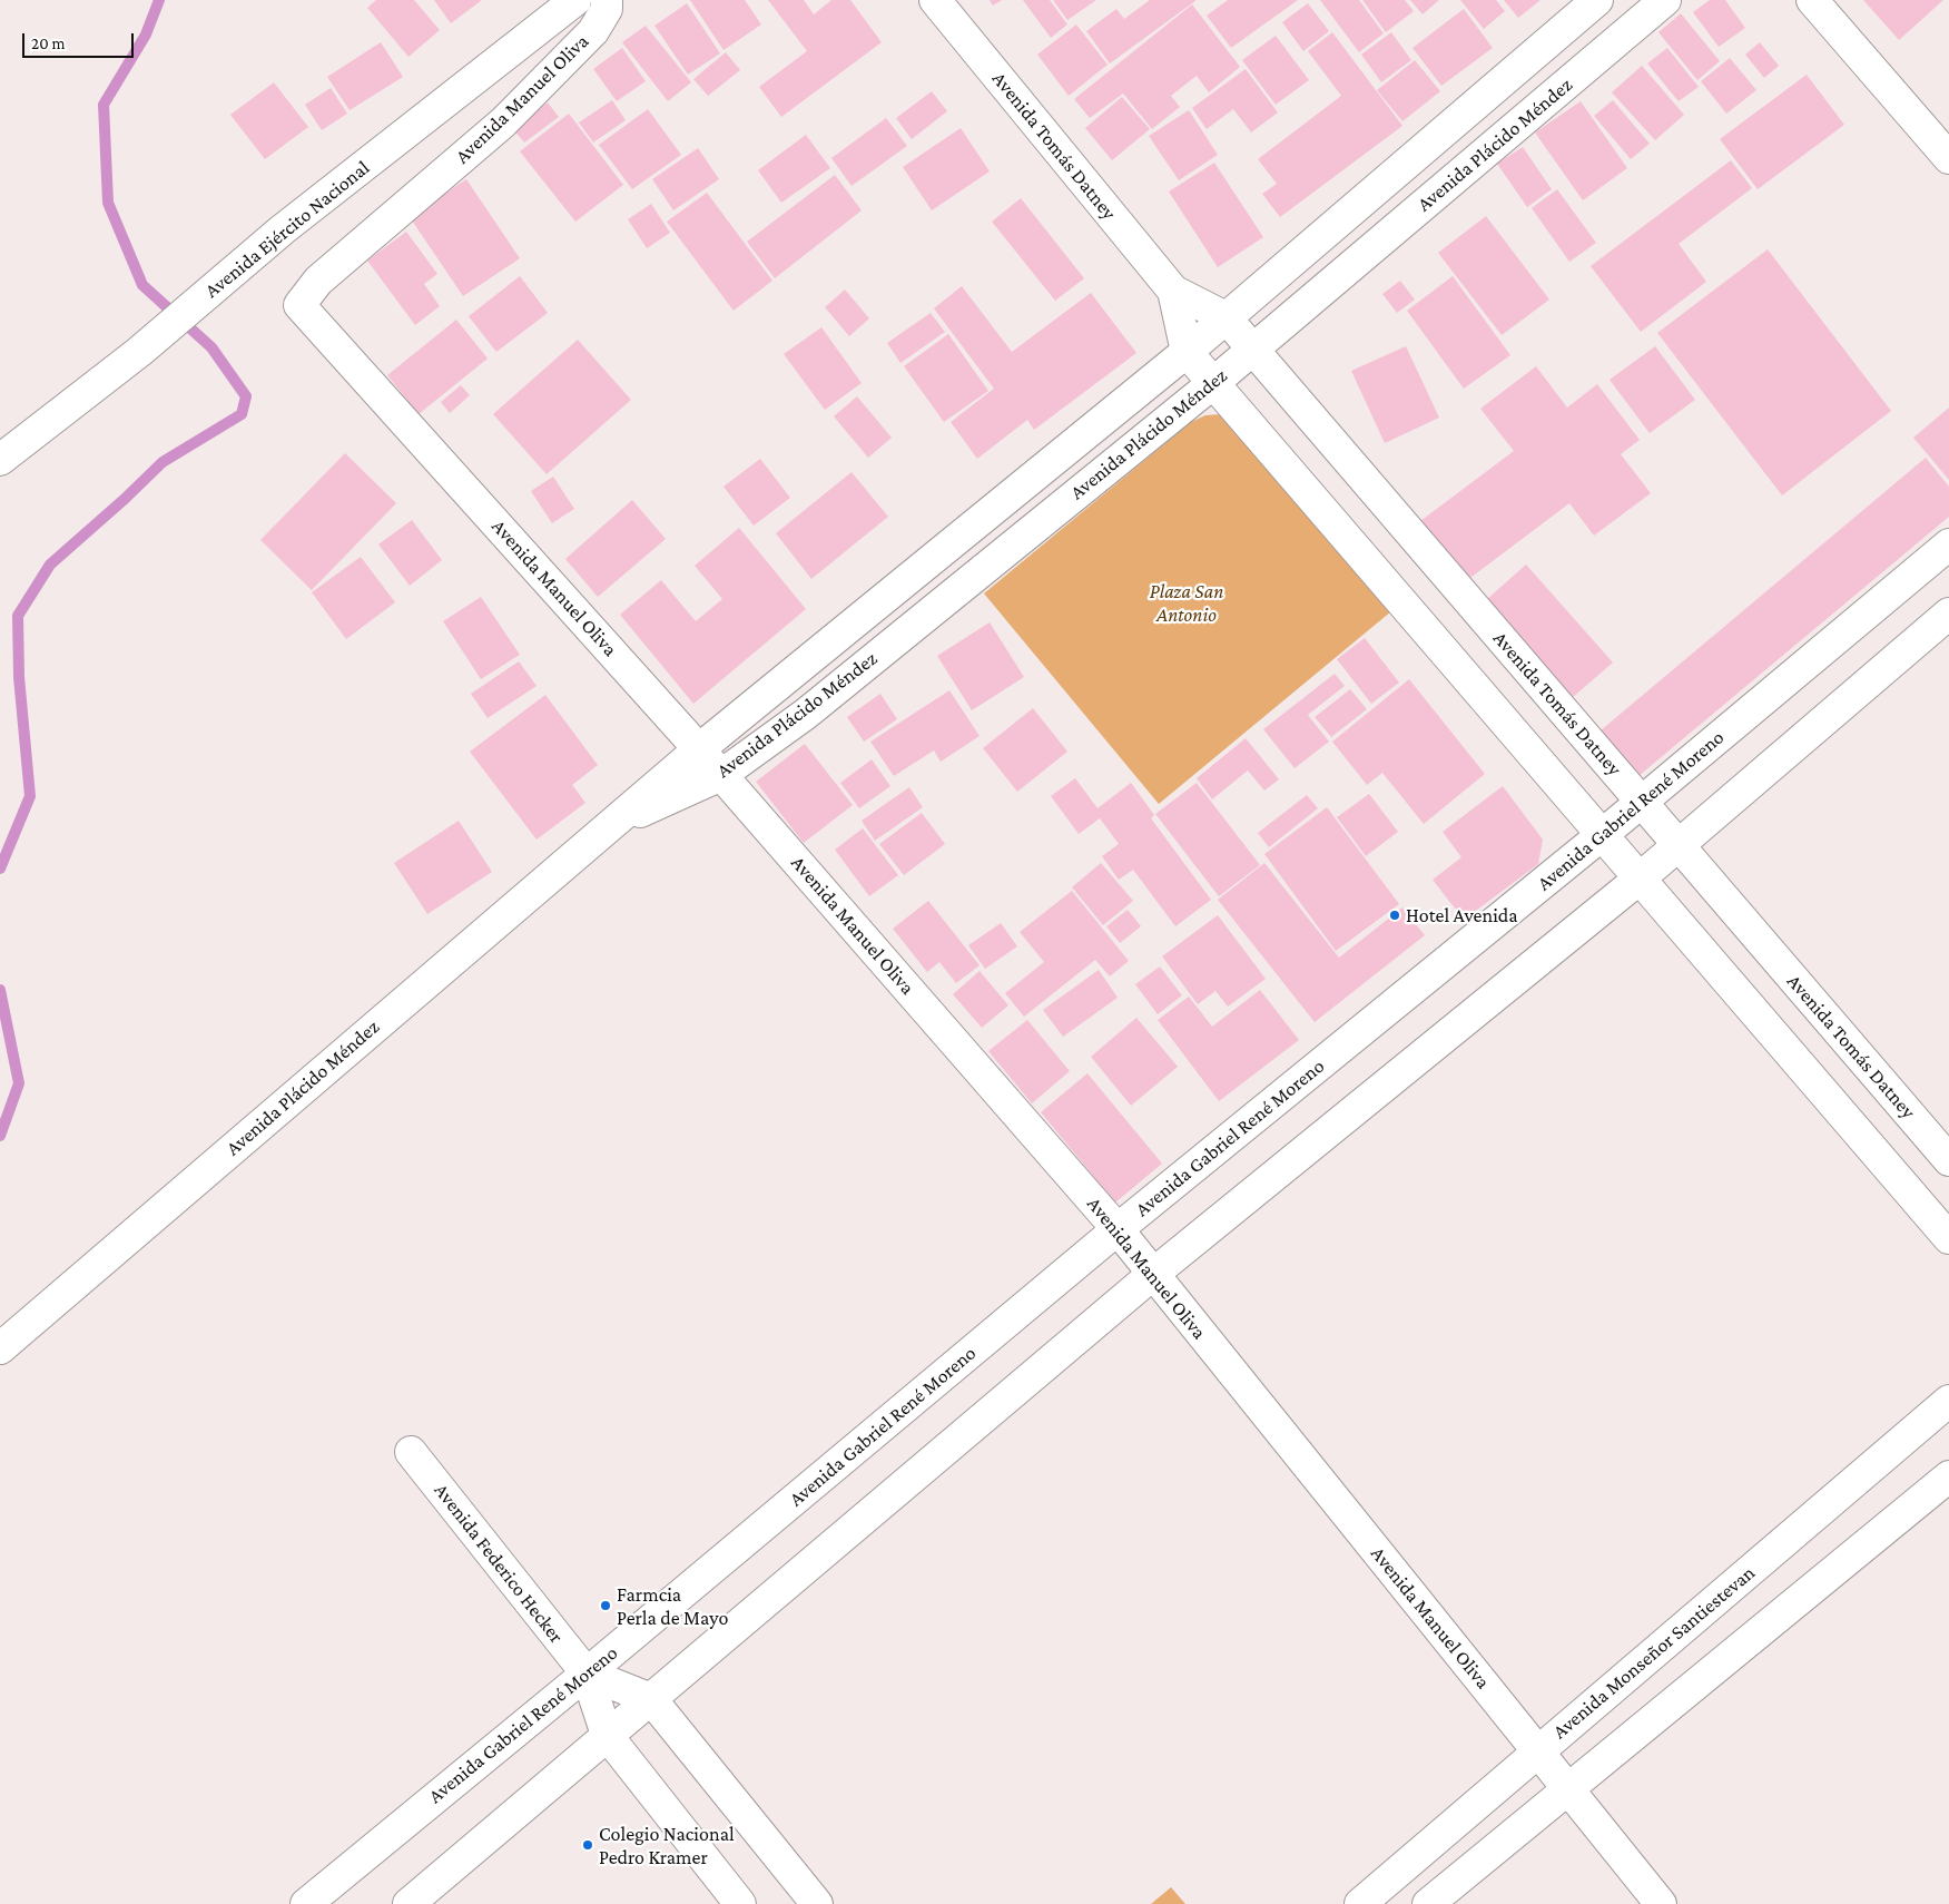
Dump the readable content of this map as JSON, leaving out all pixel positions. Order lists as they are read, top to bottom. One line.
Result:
{"streets":{"street":["Avenida Manuel Oliva","Avenida Plácido Méndez","Avenida Tomás Datney","Avenida Ejército Nacional","Avenida Gabriel René Moreno","Avenida Federico Hecker","Avenida Monseñor Santiestevan"]},"crossings":[["Avenida Manuel Oliva","Avenida Plácido Méndez"],["Avenida Manuel Oliva","Avenida Gabriel René Moreno"],["Avenida Manuel Oliva","Avenida Monseñor Santiestevan"],["Avenida Plácido Méndez","Avenida Tomás Datney"],["Avenida Tomás Datney","Avenida Gabriel René Moreno"],["Avenida Gabriel René Moreno","Avenida Federico Hecker"]],"parks":["Plaza San Antonio"],"places":["Hotel Avenida","Farmcia Perla de Mayo","Colegio Nacional Pedro Kramer"],"scale_bar":"20 m"}
